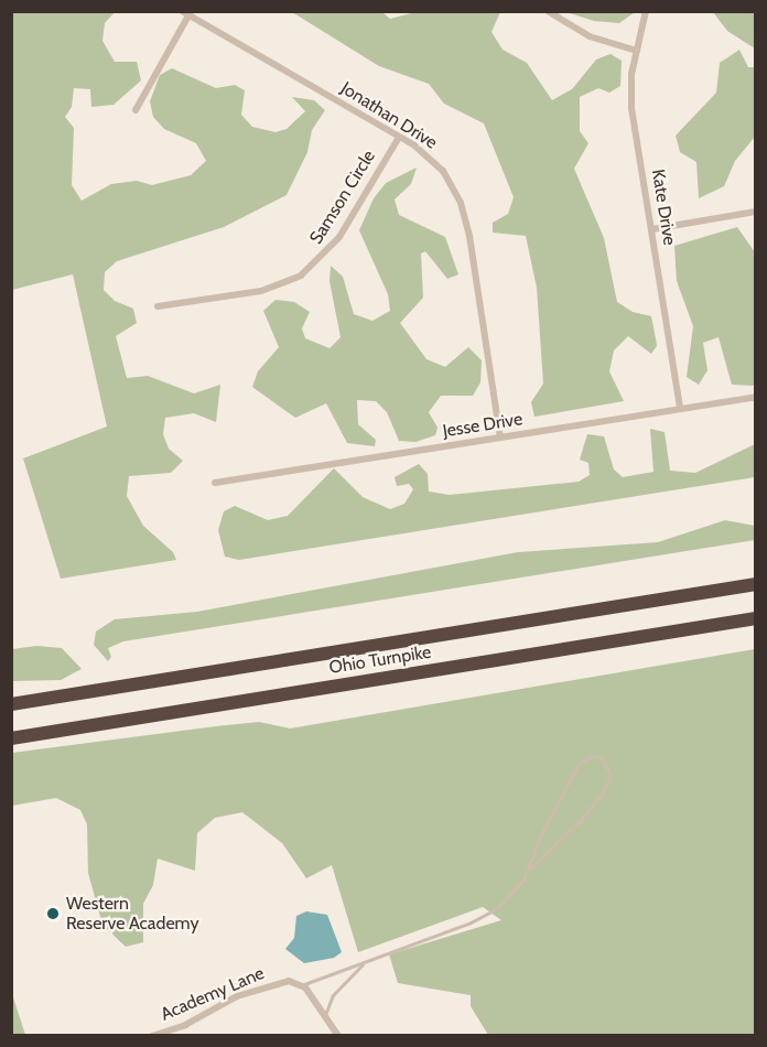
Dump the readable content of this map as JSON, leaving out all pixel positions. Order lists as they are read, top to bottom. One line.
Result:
{"streets":{"highway":["Ohio Turnpike"],"street":["Jonathan Drive","Samson Circle","Kate Drive","Jesse Drive","Academy Lane"]},"crossings":[["Jonathan Drive","Samson Circle"],["Jonathan Drive","Jesse Drive"],["Kate Drive","Jesse Drive"]],"places":["Western Reserve Academy"]}
